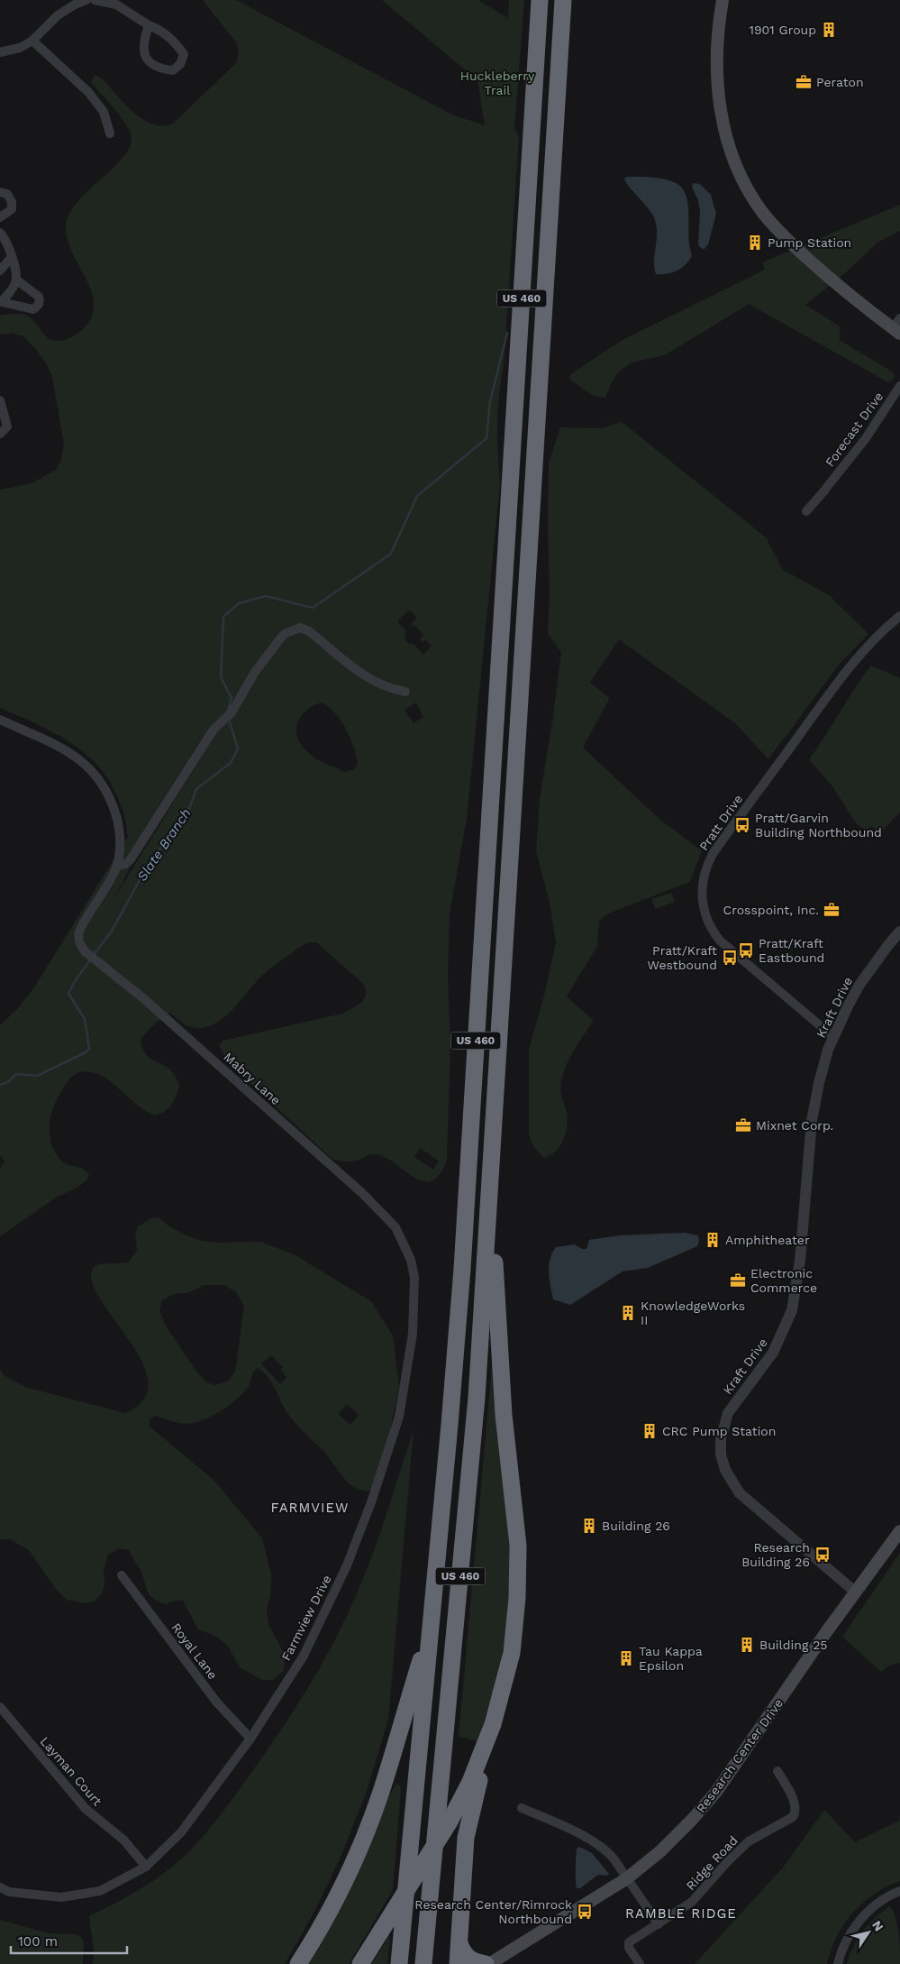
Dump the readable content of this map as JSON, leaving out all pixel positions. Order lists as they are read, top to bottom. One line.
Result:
{"streets":{"highway":["US 460"],"main road":["Research Center Drive"],"street":["Forecast Drive","Pratt Drive","Kraft Drive","Mabry Lane","Farmview Drive","Royal Lane","Layman Court","Ridge Road"]},"crossings":[["Pratt Drive","Kraft Drive"],["Kraft Drive","Research Center Drive"],["Mabry Lane","Farmview Drive"],["Farmview Drive","Royal Lane"],["Farmview Drive","Layman Court"]],"districts":["FARMVIEW","RAMBLE RIDGE"],"water":["Slate Branch"],"parks":["Huckleberry Trail"],"places":{"building":["1901 Group","Pump Station","Amphitheater","KnowledgeWorks II","CRC Pump Station","Building 26","Building 25","Tau Kappa Epsilon"],"office":["Peraton","Crosspoint, Inc.","Mixnet Corp.","Electronic Commerce"],"bus stop":["Pratt/Garvin Building Northbound","Pratt/Kraft Eastbound","Pratt/Kraft Westbound","Research Building 26","Research Center/Rimrock Northbound"]},"scale_bar":"100 m","north":"top right"}
